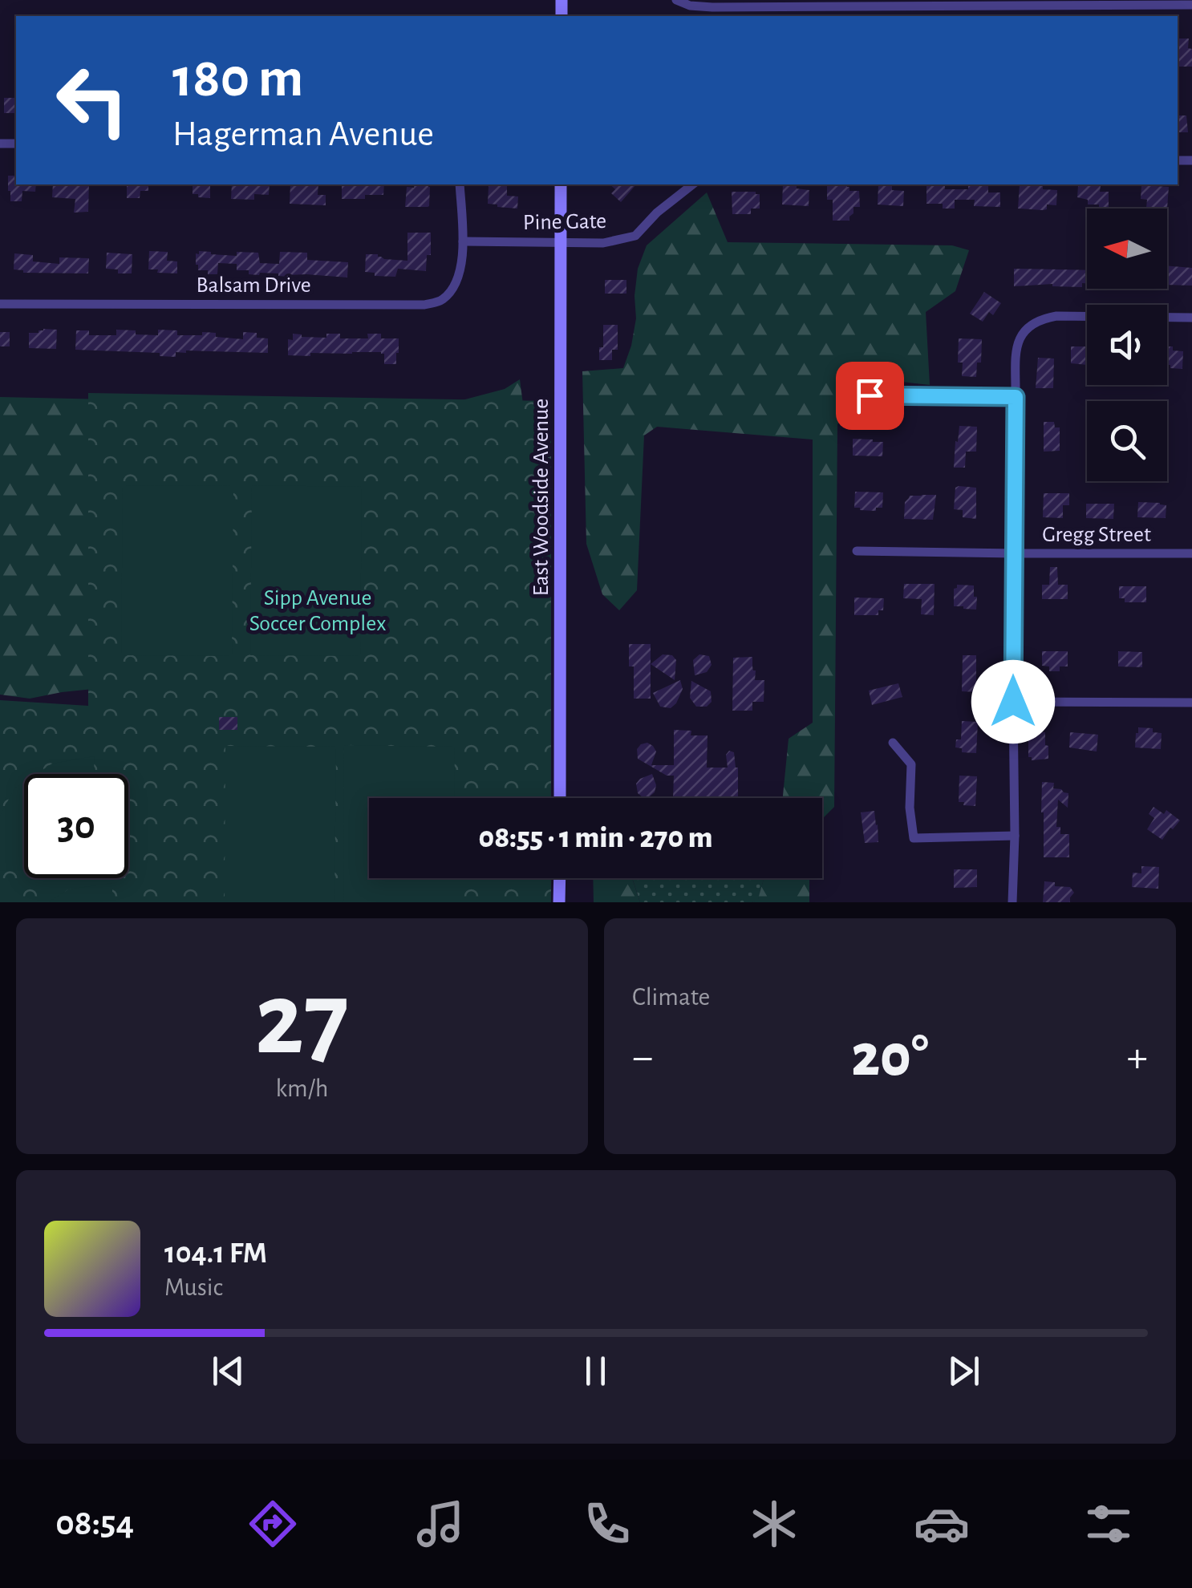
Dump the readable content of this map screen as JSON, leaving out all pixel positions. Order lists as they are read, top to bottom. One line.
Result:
{"streets":{"main road":["East Woodside Avenue"],"street":["Pine Gate","Balsam Drive","Gregg Street"]},"crossings":[["Pine Gate","Balsam Drive"],["Pine Gate","East Woodside Avenue"]],"parks":["Sipp Avenue Soccer Complex"],"north":"left","page":{"turn":["180 m","Hagerman Avenue"],"limit":"30","trip":"08:55 · 1 min · 270 m","tile":[["27","km/h"],"Climate"],"heat":["−","20°","+"],"song":["104.1 FM","Music"],"tabs":"08:54"}}
